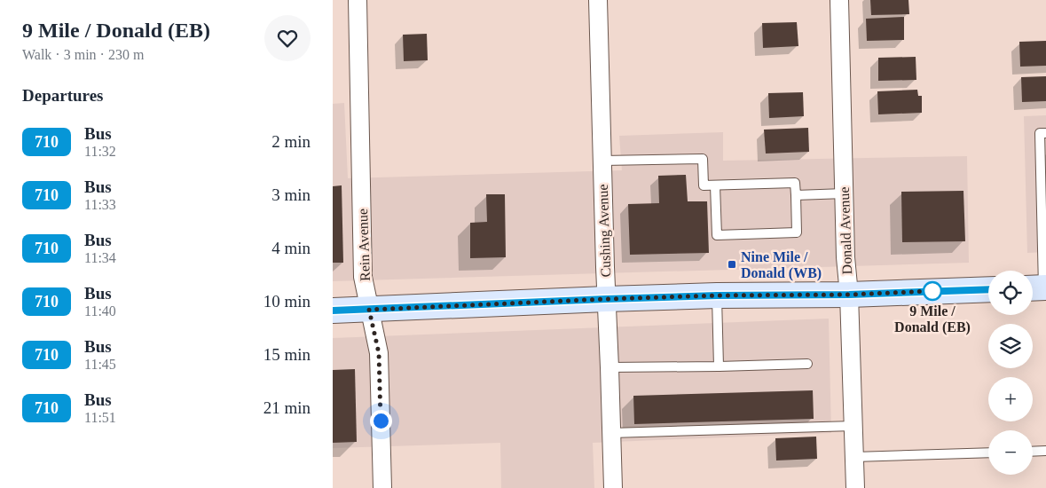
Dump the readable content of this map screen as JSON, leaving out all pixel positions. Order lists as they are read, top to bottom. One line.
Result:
{"streets":{"street":["Cushing Avenue","Donald Avenue","Rein Avenue"]},"places":{"transit":["Nine Mile / Donald (WB)"],"other":["9 Mile / Donald (EB)"]},"lines":["bus line 710"],"page":{"heading":[["9 Mile / Donald (EB)","Walk · 3 min · 230 m"],"Departures"],"list":[{"mark":"710","name":"Bus","note":"11:32","value":"2 min"},{"mark":"710","name":"Bus","note":"11:33","value":"3 min"},{"mark":"710","name":"Bus","note":"11:34","value":"4 min"},{"mark":"710","name":"Bus","note":"11:40","value":"10 min"},{"mark":"710","name":"Bus","note":"11:45","value":"15 min"},{"mark":"710","name":"Bus","note":"11:51","value":"21 min"}],"map_buttons":["+","−"]}}
